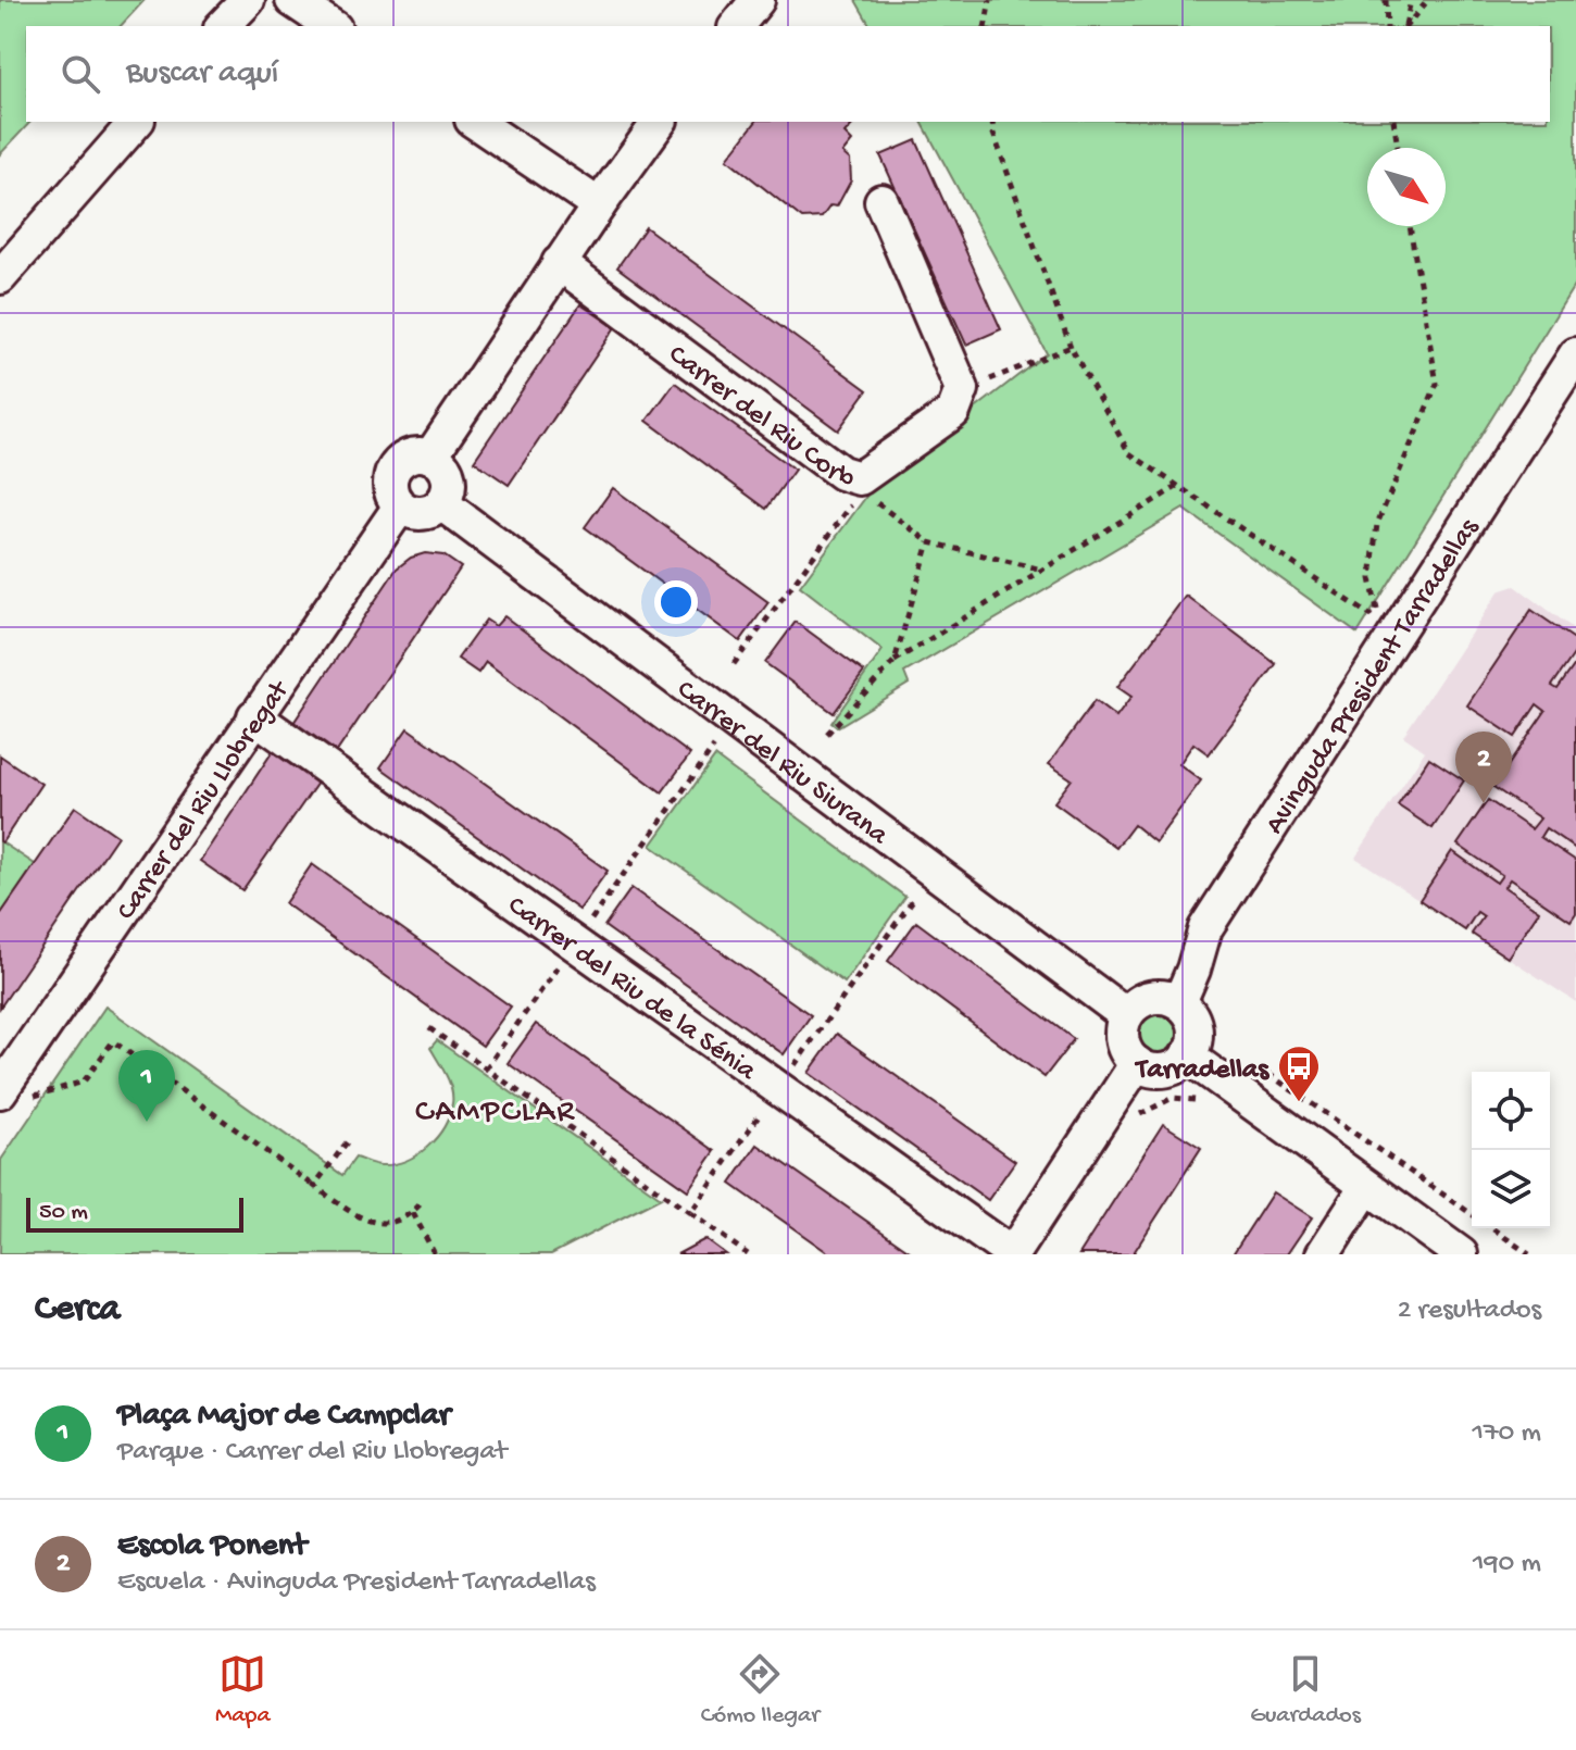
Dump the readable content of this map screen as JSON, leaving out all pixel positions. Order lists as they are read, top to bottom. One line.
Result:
{"streets":{"street":["Carrer del Riu Corb","Avinguda President Tarradellas","Carrer del Riu Siurana","Carrer del Riu Llobregat","Carrer del Riu de la Sénia"]},"crossings":[["Avinguda President Tarradellas","Carrer del Riu Siurana"],["Carrer del Riu Siurana","Carrer del Riu Llobregat"],["Carrer del Riu Llobregat","Carrer del Riu de la Sénia"]],"districts":["CAMPCLAR"],"places":{"bus stop":["Tarradellas"]},"scale_bar":"50 m","north":"bottom right","page":{"search":"Buscar aquí","pins":["2","1"],"scale":"50 m","heading":["Cerca","2 resultados"],"list":[{"mark":"1","name":"Plaça Major de Campclar","note":"Parque · Carrer del Riu Llobregat","value":"170 m"},{"mark":"2","name":"Escola Ponent","note":"Escuela · Avinguda President Tarradellas","value":"190 m"}],"nav":["Mapa","Cómo llegar","Guardados"]}}
